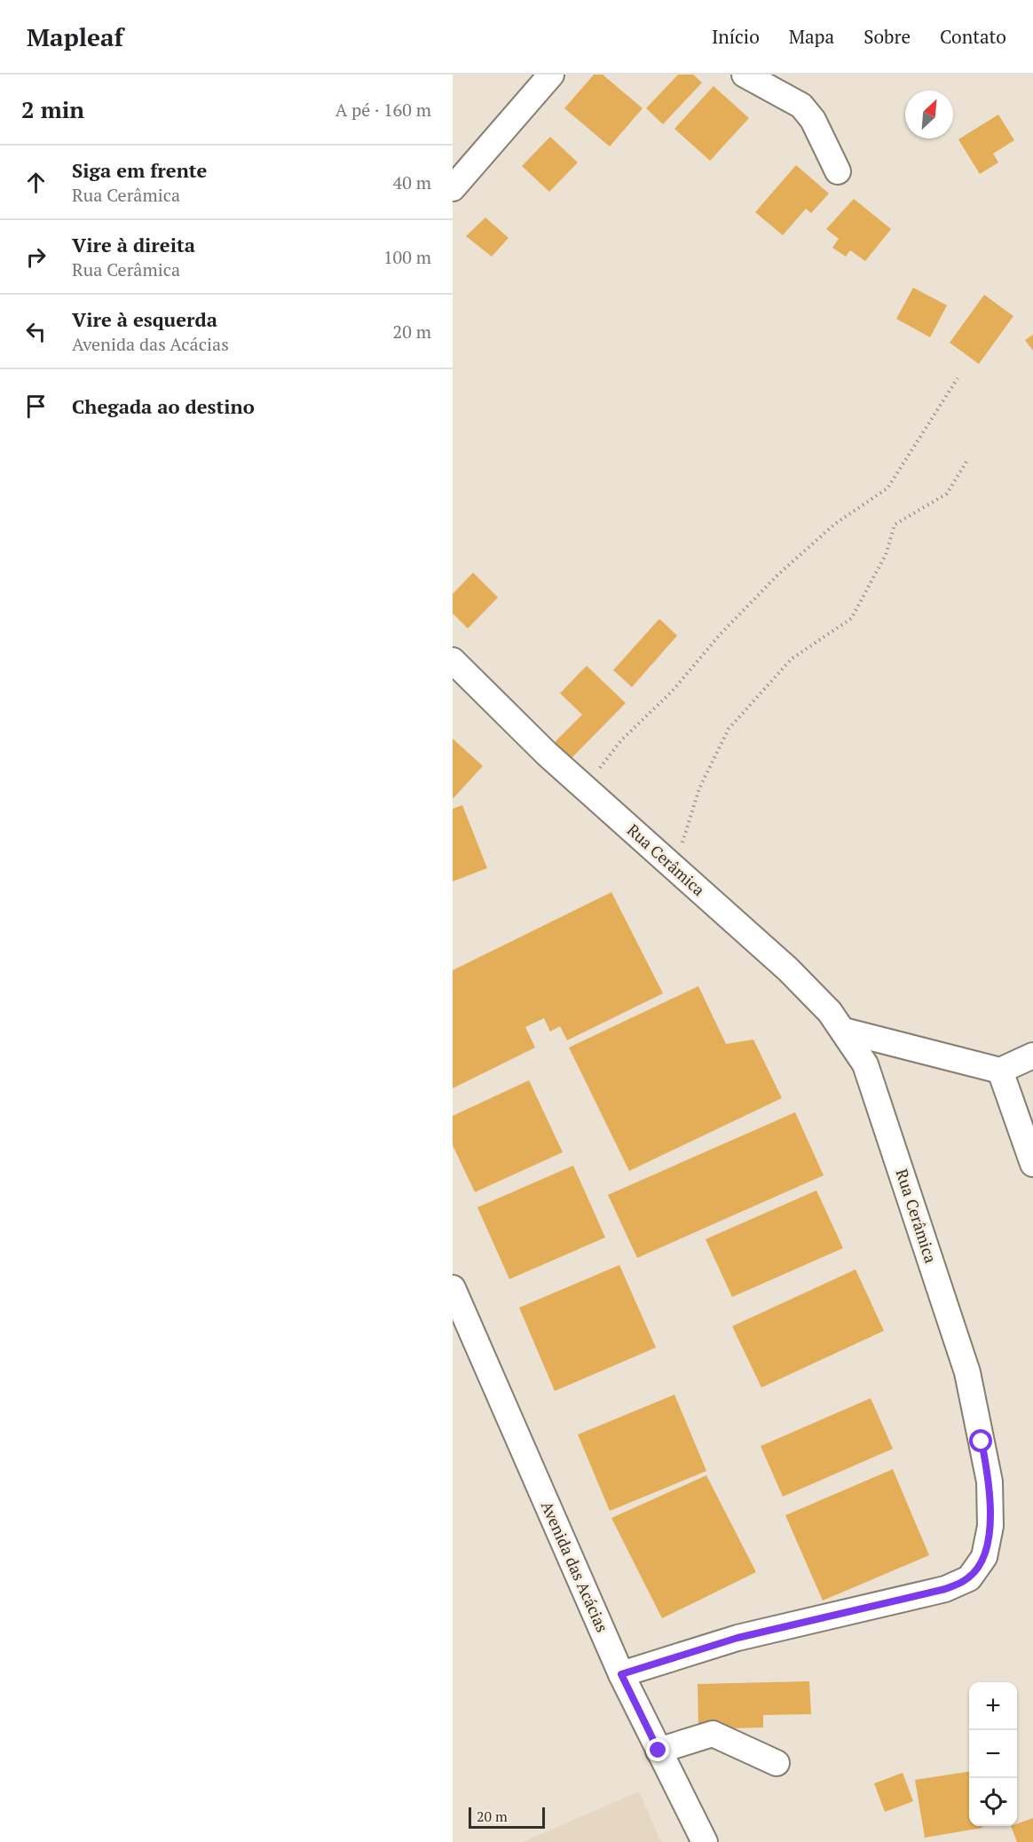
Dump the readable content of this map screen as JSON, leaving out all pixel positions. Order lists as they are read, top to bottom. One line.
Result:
{"streets":{"street":["Rua Cerâmica","Avenida das Acácias"]},"crossings":[["Rua Cerâmica","Avenida das Acácias"]],"scale_bar":"20 m","north":"top right","page":{"header":"Mapleaf","nav":["Início","Mapa","Sobre","Contato"],"heading":["2 min","A pé · 160 m"],"list":[["Siga em frente","Rua Cerâmica","40 m"],["Vire à direita","Rua Cerâmica","100 m"],["Vire à esquerda","Avenida das Acácias","20 m"],"Chegada ao destino"],"map_buttons":["+","−"],"scale":"20 m"}}
